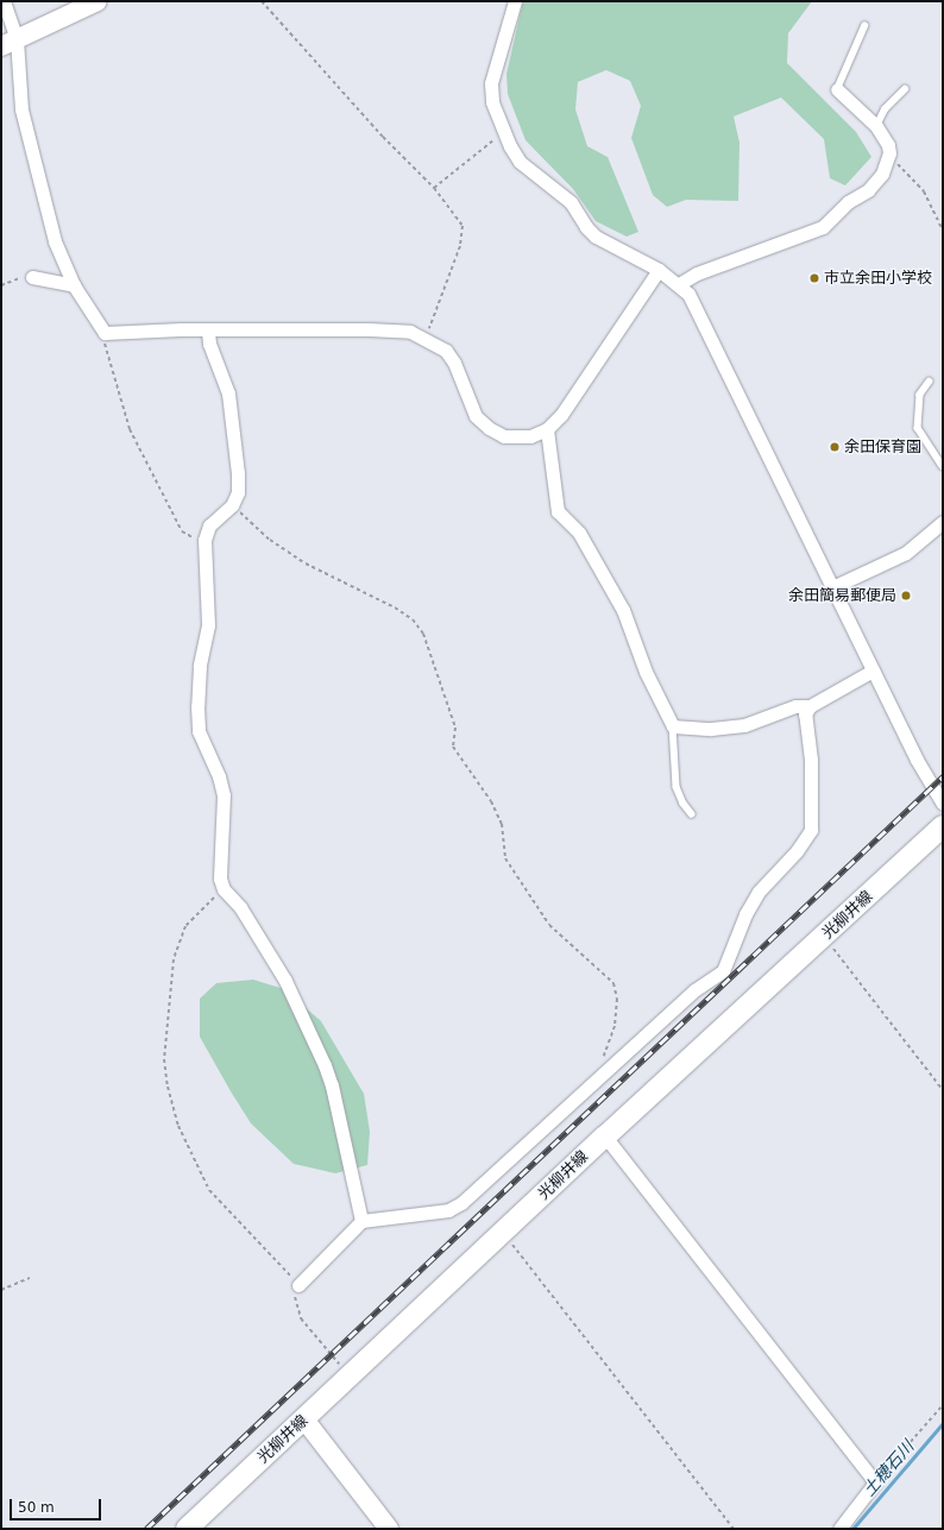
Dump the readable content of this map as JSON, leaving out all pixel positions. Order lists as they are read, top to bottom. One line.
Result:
{"streets":{"main road":["光柳井線"]},"water":["土穂石川"],"places":["市立余田小学校","余田保育園","余田簡易郵便局"],"scale_bar":"50 m"}
